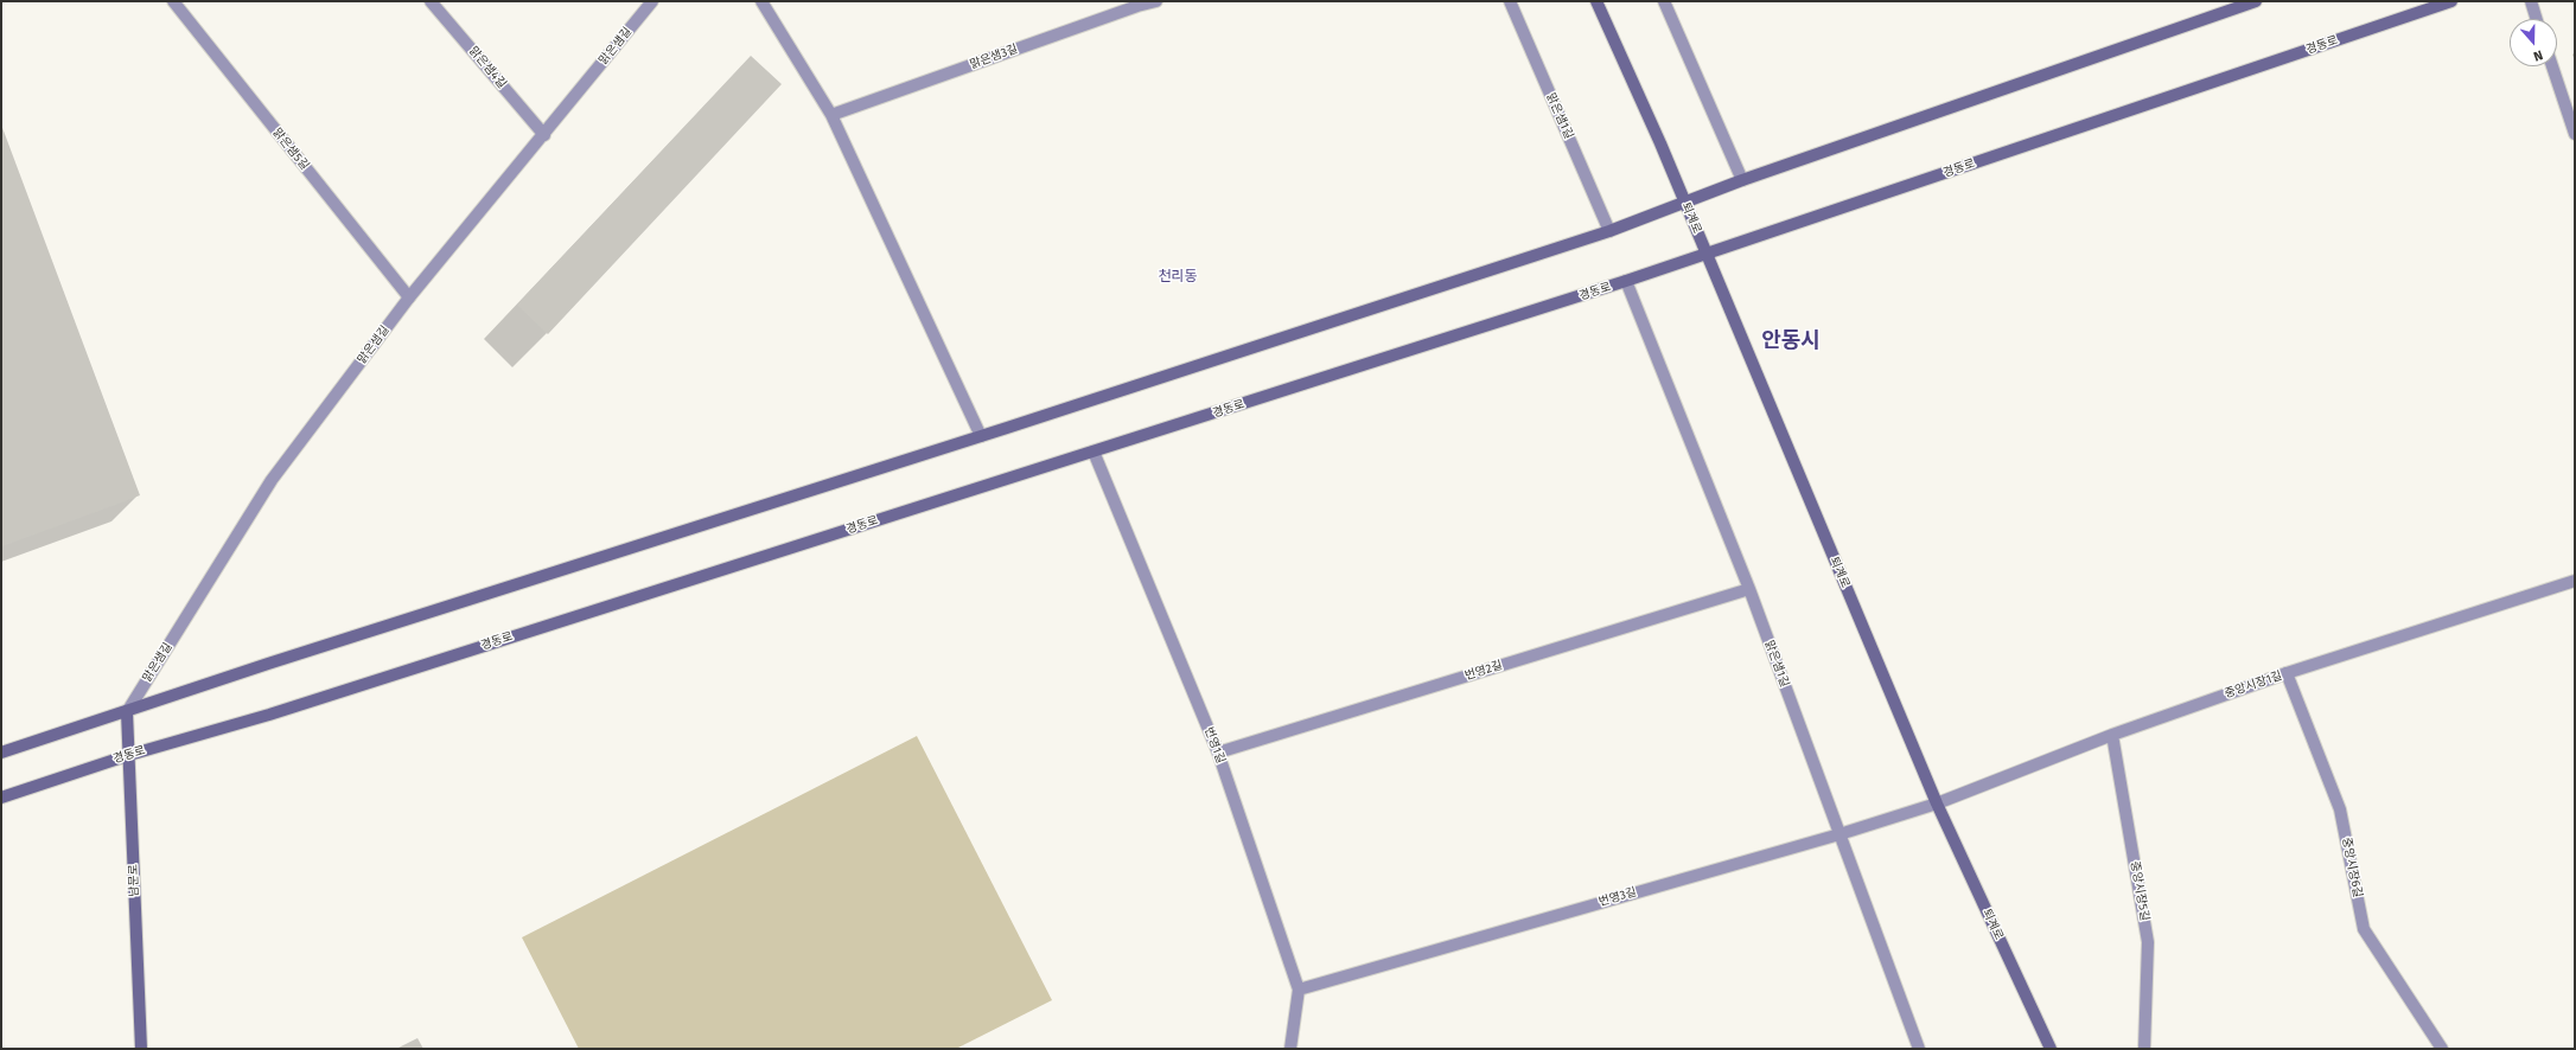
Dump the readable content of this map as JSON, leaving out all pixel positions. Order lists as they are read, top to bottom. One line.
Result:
{"streets":{"street":["경동로","맑은샘길","맑은샘3길","맑은샘4길","맑은샘1길","맑은샘5길","퇴계로","번영2길","중앙시장1길","번영1길","중앙시장6길","남문로","중앙시장5길","번영3길"]},"crossings":[["경동로","맑은샘1길"],["경동로","퇴계로"],["경동로","번영1길"],["경동로","남문로"],["맑은샘길","맑은샘4길"],["맑은샘길","맑은샘5길"],["맑은샘길","남문로"],["맑은샘1길","번영2길"],["맑은샘1길","번영3길"],["퇴계로","중앙시장1길"],["퇴계로","번영3길"],["번영2길","번영1길"],["중앙시장1길","중앙시장6길"],["중앙시장1길","중앙시장5길"],["중앙시장1길","번영3길"],["번영1길","번영3길"]],"districts":["천리동","안동시"],"north":"bottom"}
